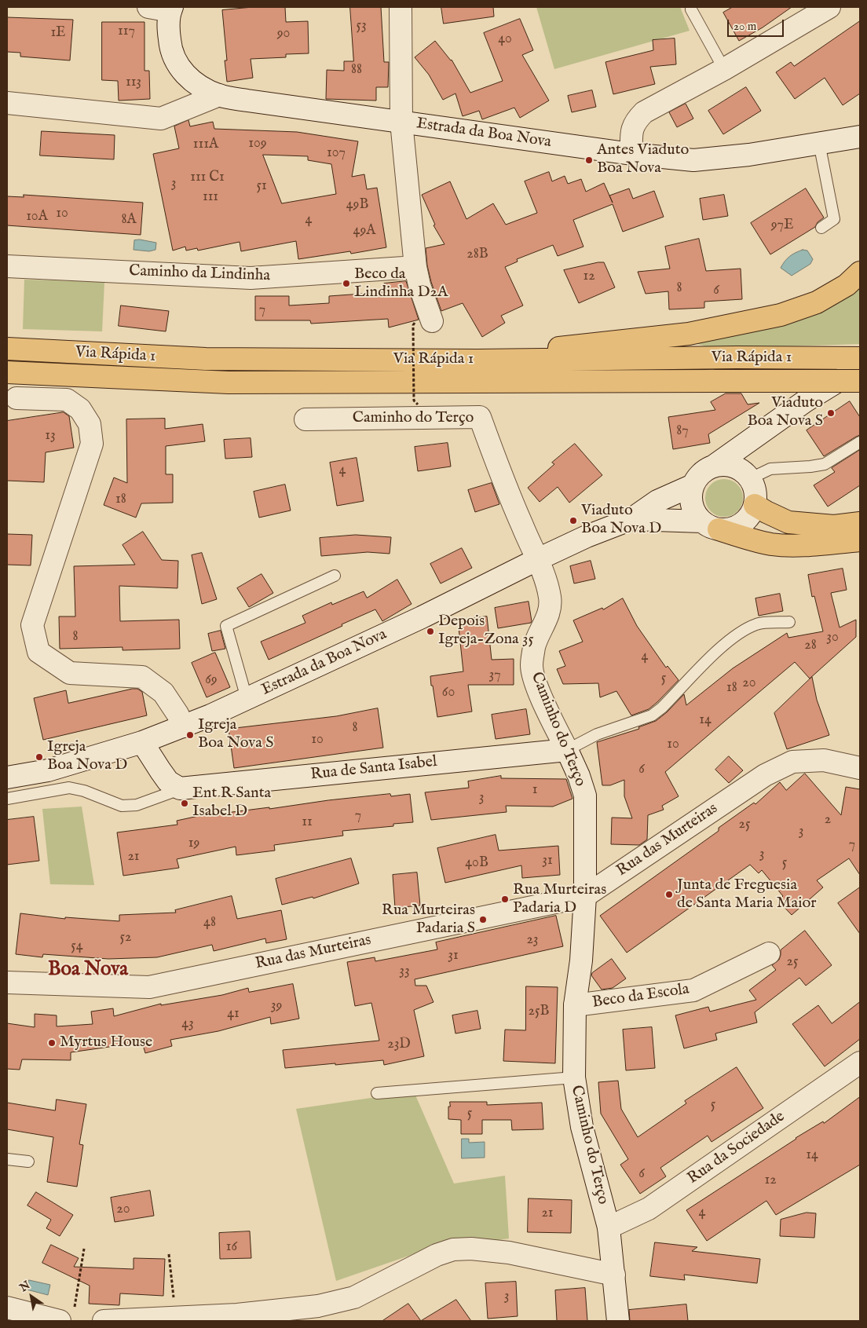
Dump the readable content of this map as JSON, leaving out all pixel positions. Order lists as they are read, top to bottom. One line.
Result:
{"streets":{"highway":["Via Rápida 1"],"street":["Estrada da Boa Nova","Caminho da Lindinha","Caminho do Terço","Rua de Santa Isabel","Rua das Murteiras","Beco da Escola","Rua da Sociedade"]},"crossings":[["Estrada da Boa Nova","Caminho do Terço"],["Caminho do Terço","Rua de Santa Isabel"],["Caminho do Terço","Rua das Murteiras"],["Caminho do Terço","Beco da Escola"],["Caminho do Terço","Rua da Sociedade"]],"districts":["Boa Nova"],"places":["Antes Viaduto Boa Nova","Beco da Lindinha D2A","Viaduto Boa Nova S","Viaduto Boa Nova D","Depois Igreja-Zona 35","Igreja Boa Nova S","Igreja Boa Nova D","Ent R Santa Isabel D","Junta de Freguesia de Santa Maria Maior","Rua Murteiras Padaria D","Rua Murteiras Padaria S","Myrtus House"],"house_numbers":["53","117","1E","90","40","88","113","109","111A","107","111 C1","3","51","111","49B","10","10A","8A","4","97E","49A","28B","12","8","6","7","87","13","4","18","8","30","28","4","37","5","69","20","18","60","14","8","10","10","6","1","3","7","2","11","25","3","19","7","3","21","31","40B","5","48","52","23","54","31","25","33","39","25B","41","43","23D","5","5","14","6","12","20","4","21","16","3"],"scale_bar":"20 m","north":"top left"}
